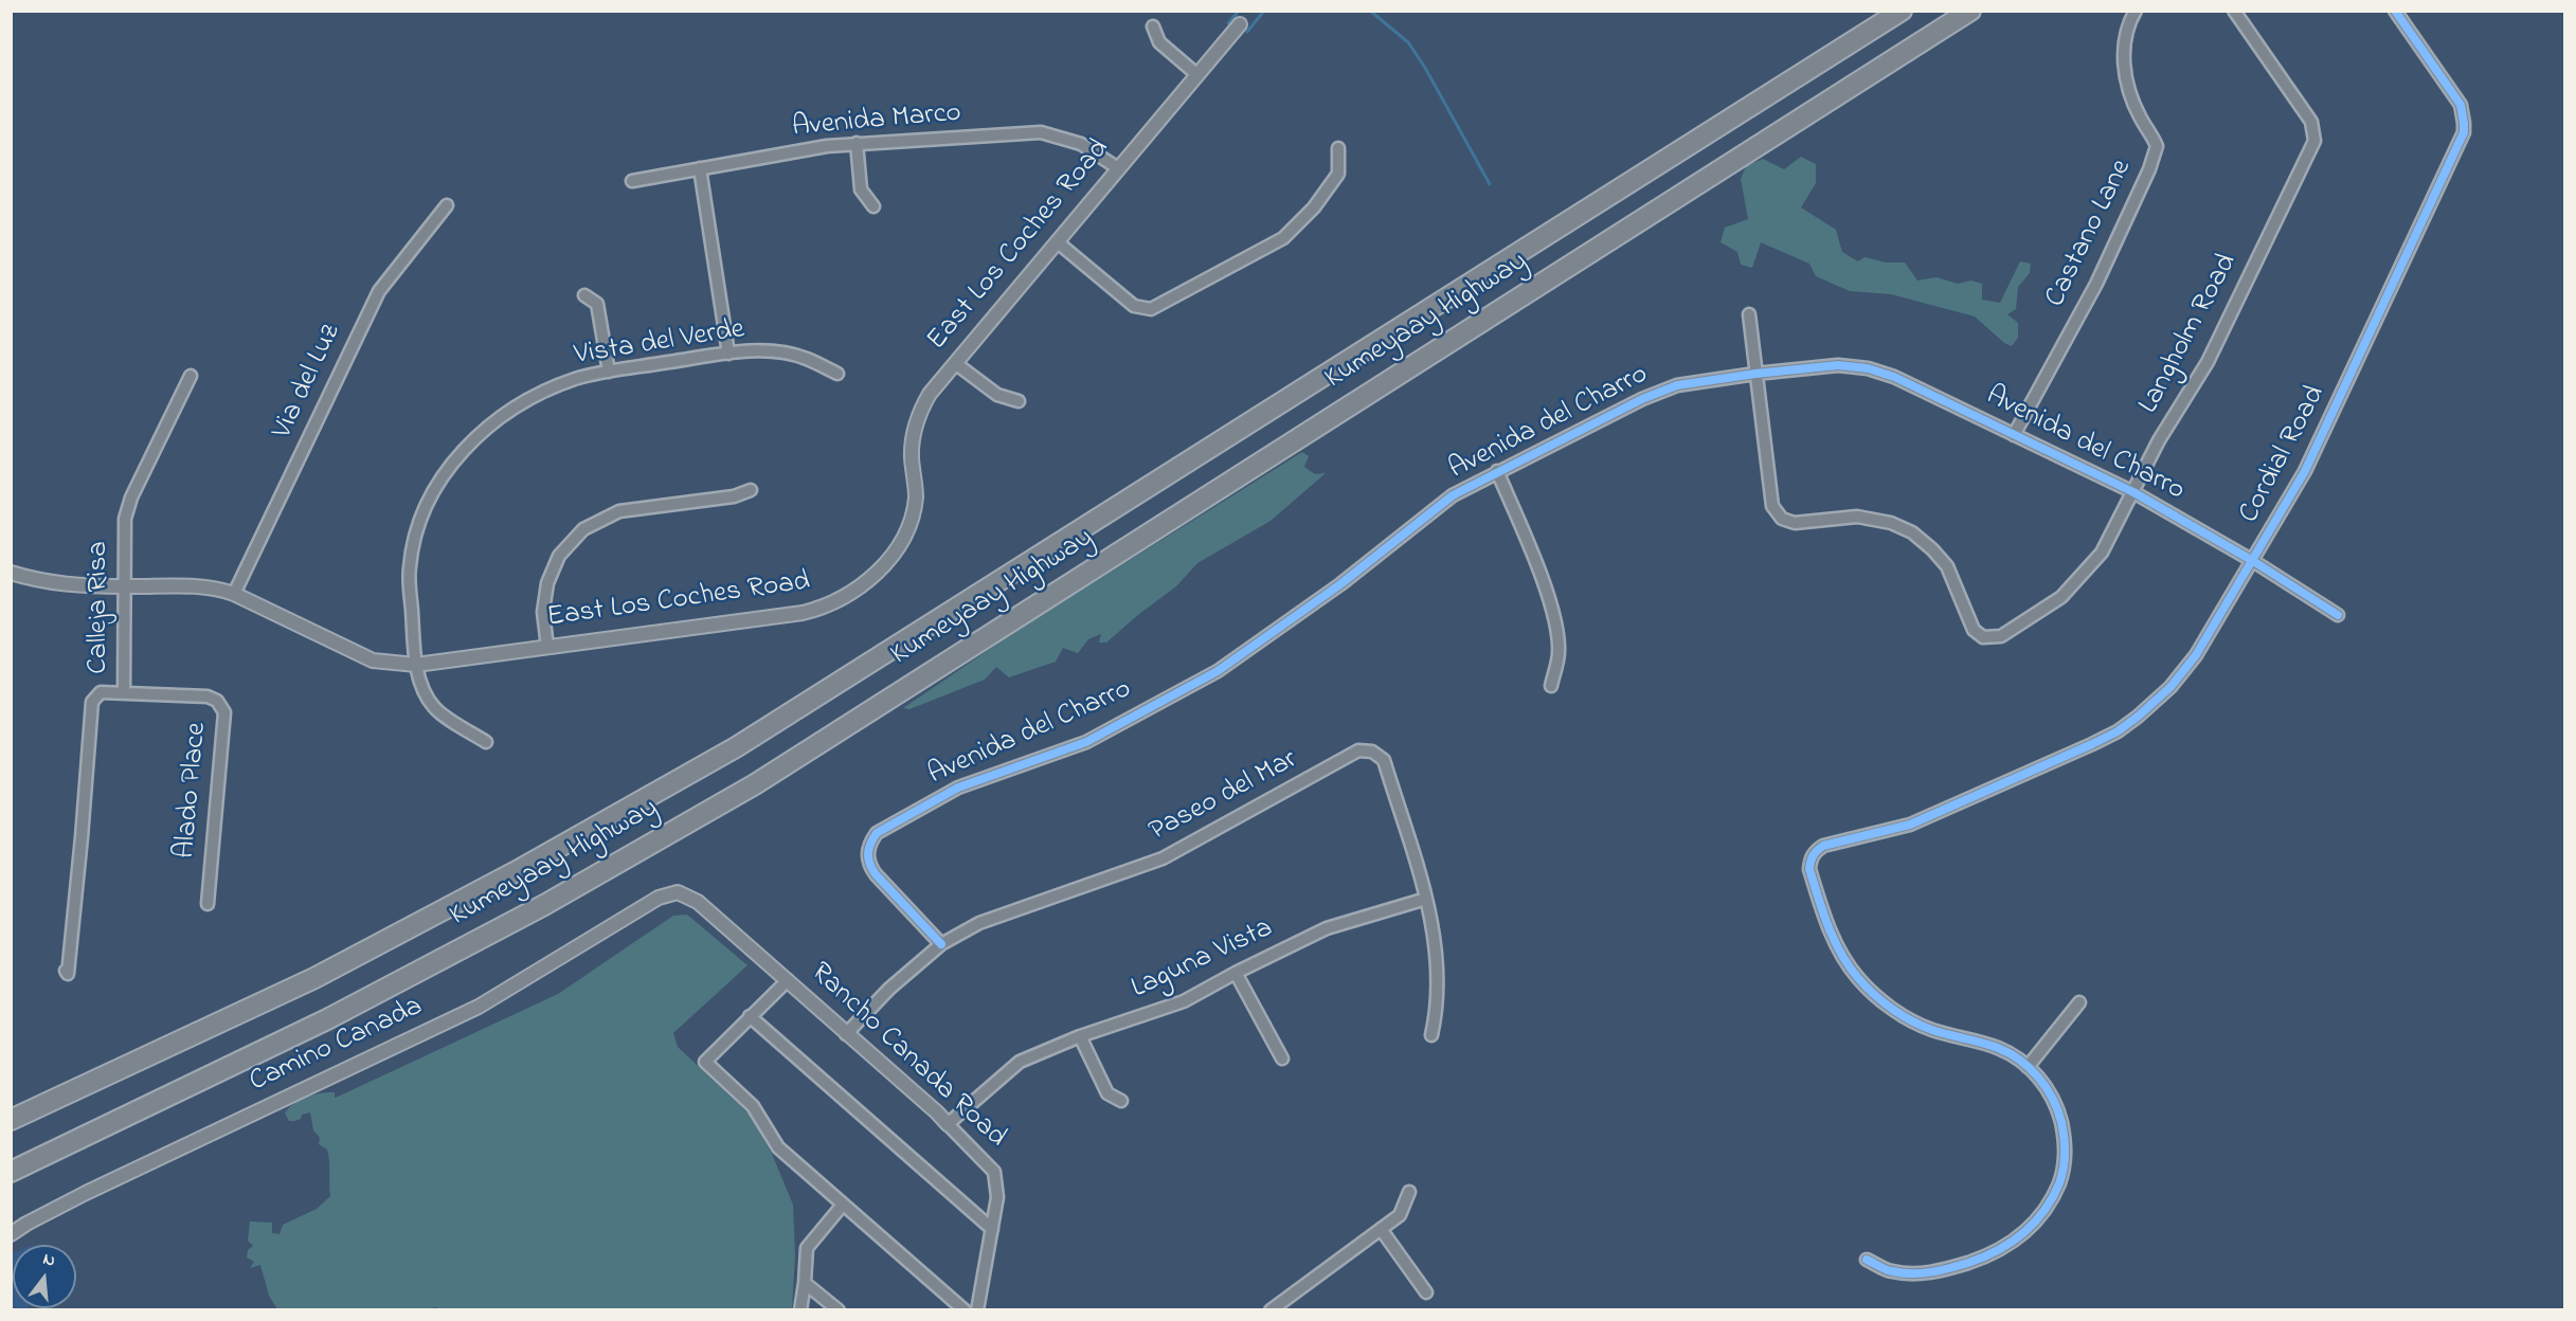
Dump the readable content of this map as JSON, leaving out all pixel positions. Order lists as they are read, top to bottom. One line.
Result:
{"streets":{"highway":["Kumeyaay Highway"],"street":["Avenida Marco","Castano Lane","East Los Coches Road","Langholm Road","Vista del Verde","Via del Luz","Avenida del Charro","Cordial Road","Calleja Risa","Alado Place","Paseo del Mar","Laguna Vista","Camino Canada","Rancho Canada Road"]},"crossings":[["Avenida Marco","East Los Coches Road"],["Castano Lane","Avenida del Charro"],["East Los Coches Road","Vista del Verde"],["East Los Coches Road","Via del Luz"],["East Los Coches Road","Calleja Risa"],["Langholm Road","Avenida del Charro"],["Avenida del Charro","Cordial Road"],["Avenida del Charro","Paseo del Mar"],["Calleja Risa","Alado Place"],["Paseo del Mar","Laguna Vista"],["Paseo del Mar","Rancho Canada Road"],["Laguna Vista","Rancho Canada Road"],["Camino Canada","Rancho Canada Road"]],"north":"top"}
